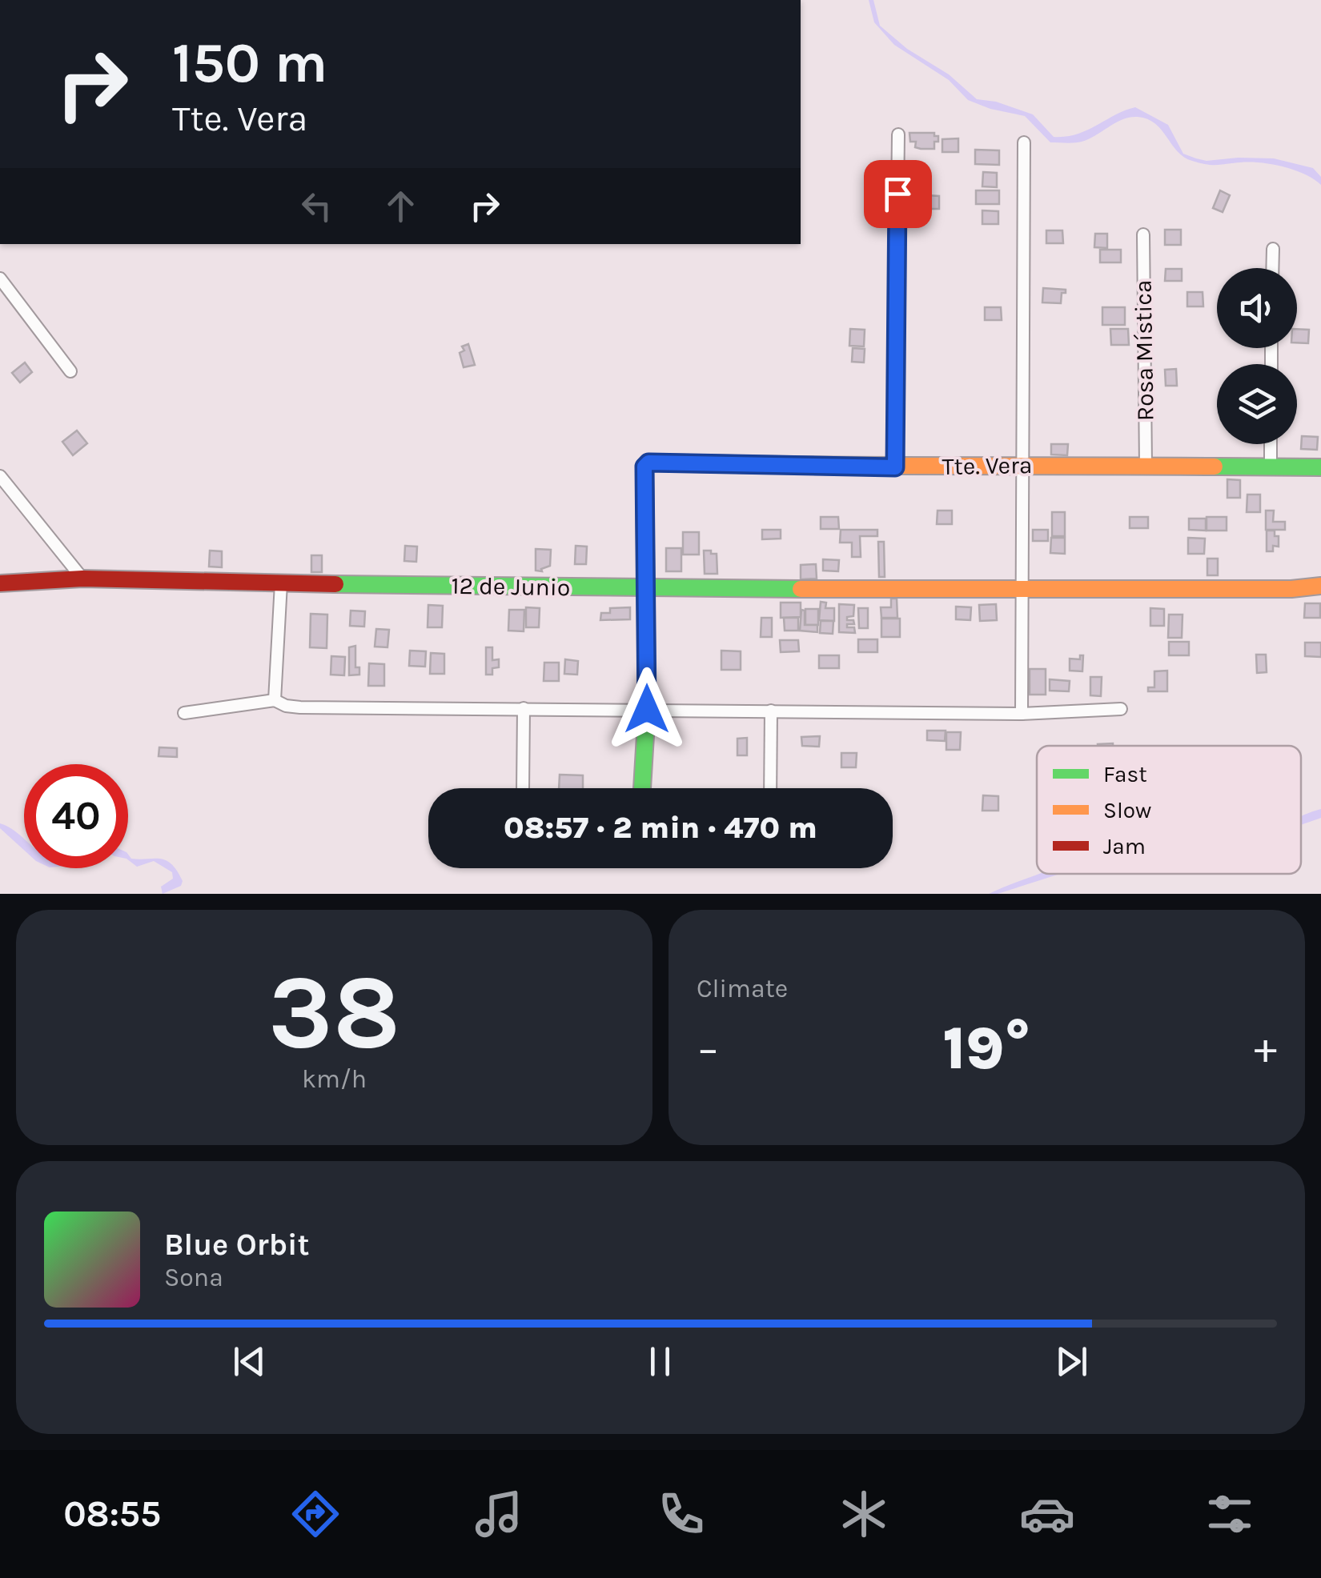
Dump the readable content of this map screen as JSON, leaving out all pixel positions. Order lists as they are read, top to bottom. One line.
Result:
{"streets":{"street":["Rosa Mística","Tte. Vera","12 de Junio"]},"crossings":[["Rosa Mística","Tte. Vera"],["Tte. Vera","12 de Junio"]],"legend":["Fast","Slow","Jam"],"page":{"turn":["150 m","Tte. Vera"],"limit":"40","trip":"08:57 · 2 min · 470 m","tile":[["38","km/h"],"Climate"],"heat":["−","19°","+"],"song":["Blue Orbit","Sona"],"tabs":"08:55"}}
